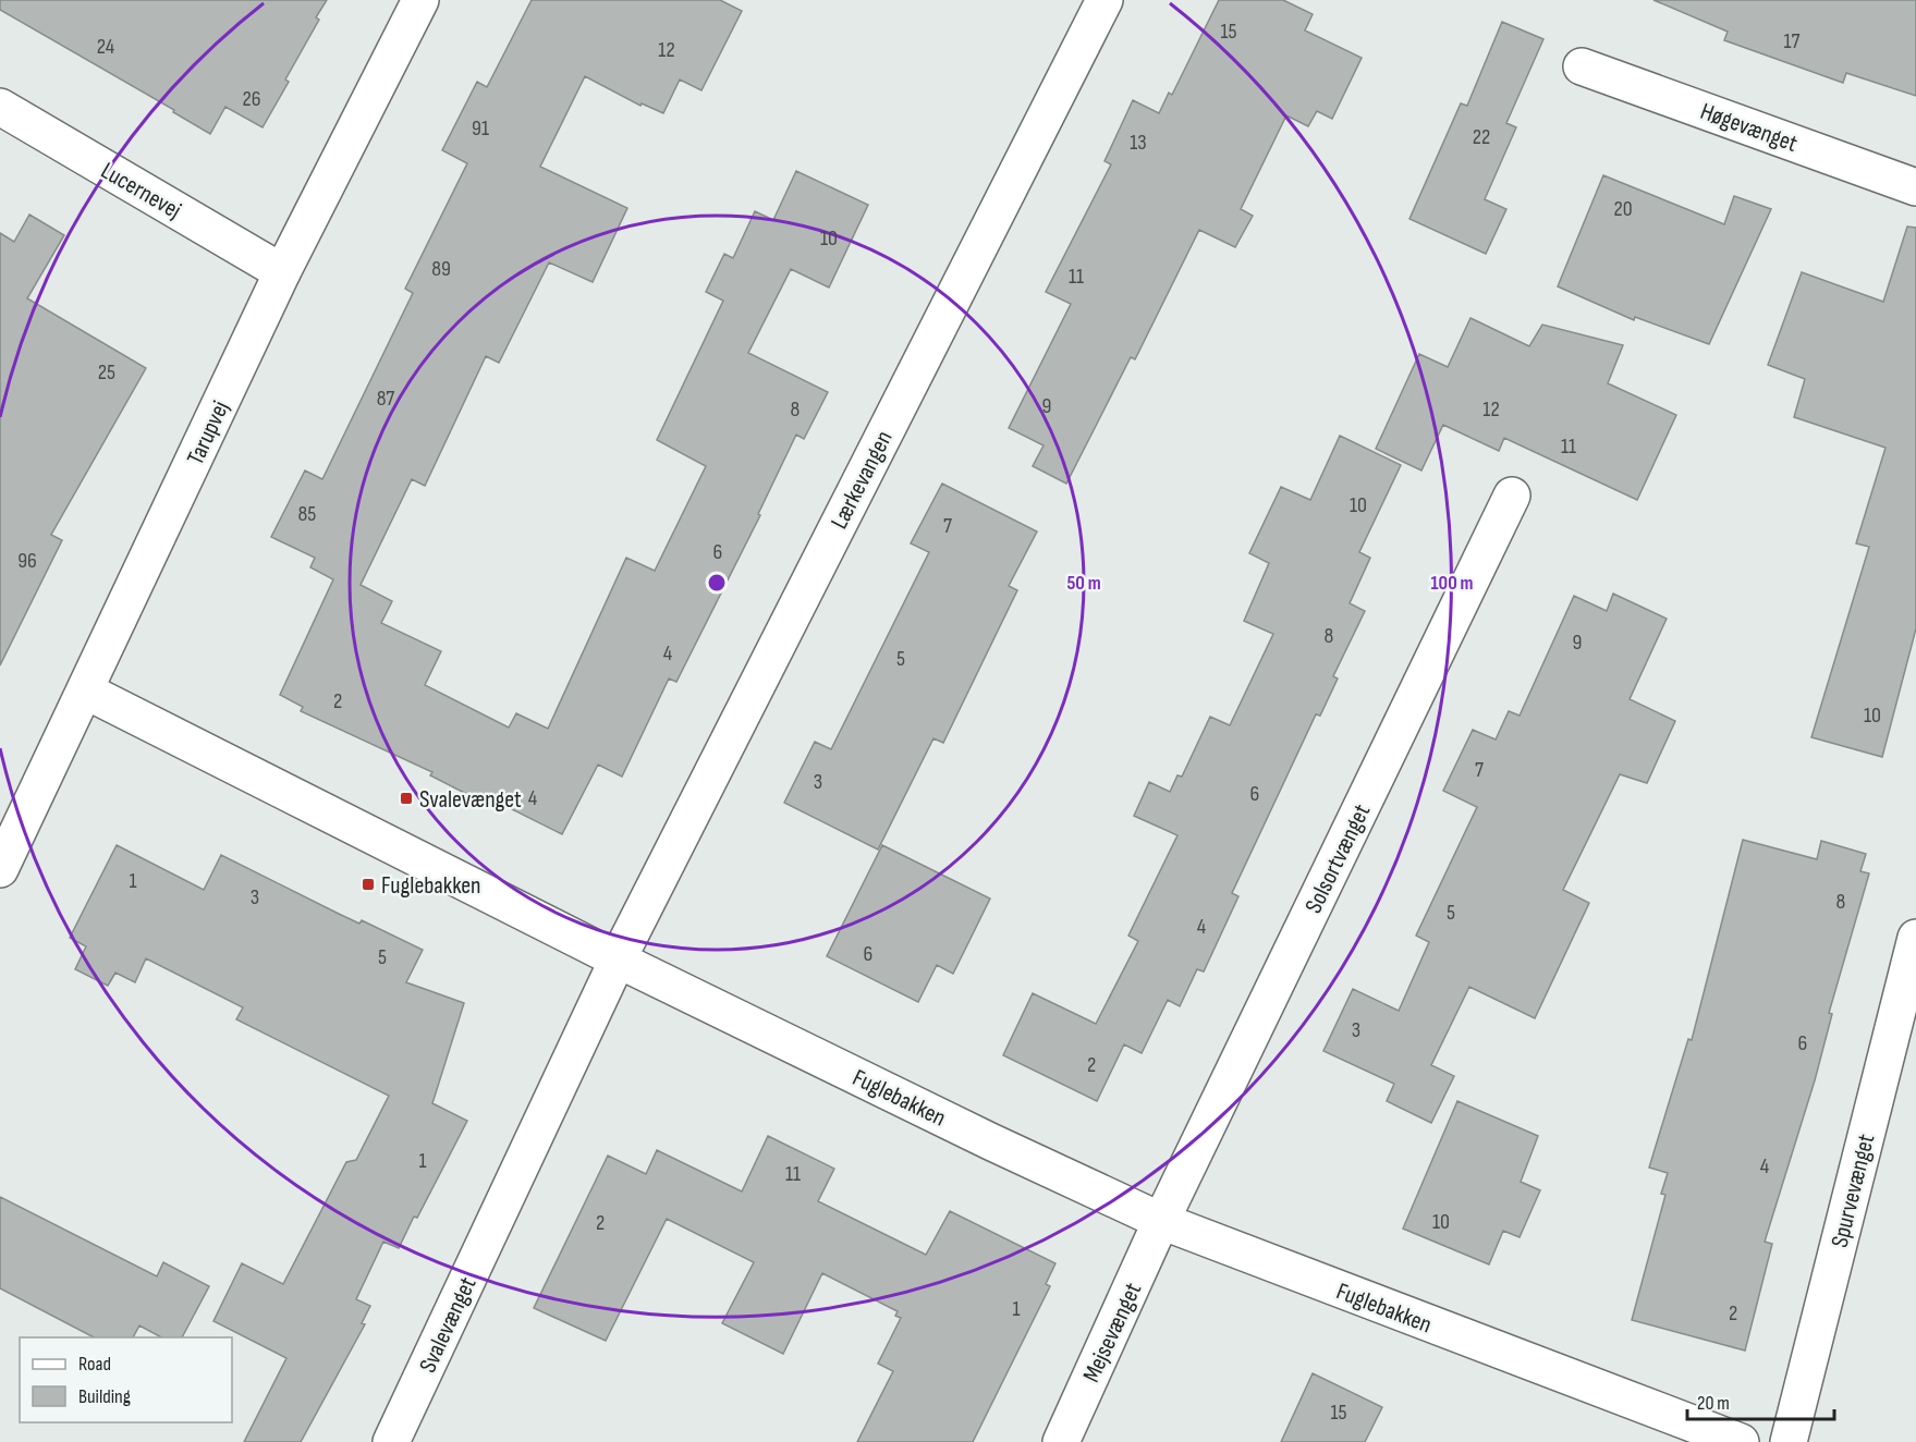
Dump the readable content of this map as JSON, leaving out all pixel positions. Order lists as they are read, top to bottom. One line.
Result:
{"streets":{"street":["Høgevænget","Lucernevej","Tarupvej","Lærkevangen","Solsortvænget","Fuglebakken","Spurvevænget","Svalevænget","Mejsevænget"]},"crossings":[["Lucernevej","Tarupvej"],["Tarupvej","Fuglebakken"],["Lærkevangen","Fuglebakken"],["Lærkevangen","Svalevænget"],["Solsortvænget","Fuglebakken"],["Solsortvænget","Mejsevænget"],["Fuglebakken","Svalevænget"],["Fuglebakken","Mejsevænget"]],"places":{"transit":["Svalevænget","Fuglebakken"]},"house_numbers":["15","17","24","12","26","91","22","13","20","10","89","11","25","87","9","8","12","11","10","85","7","6","96","8","9","4","5","2","10","7","3","6","4","1","3","8","5","4","6","5","3","6","2","1","4","11","10","2","1","2","15"],"legend":["Road","Building"],"scale_bar":"20 m","rings":["50 m","100 m"]}
